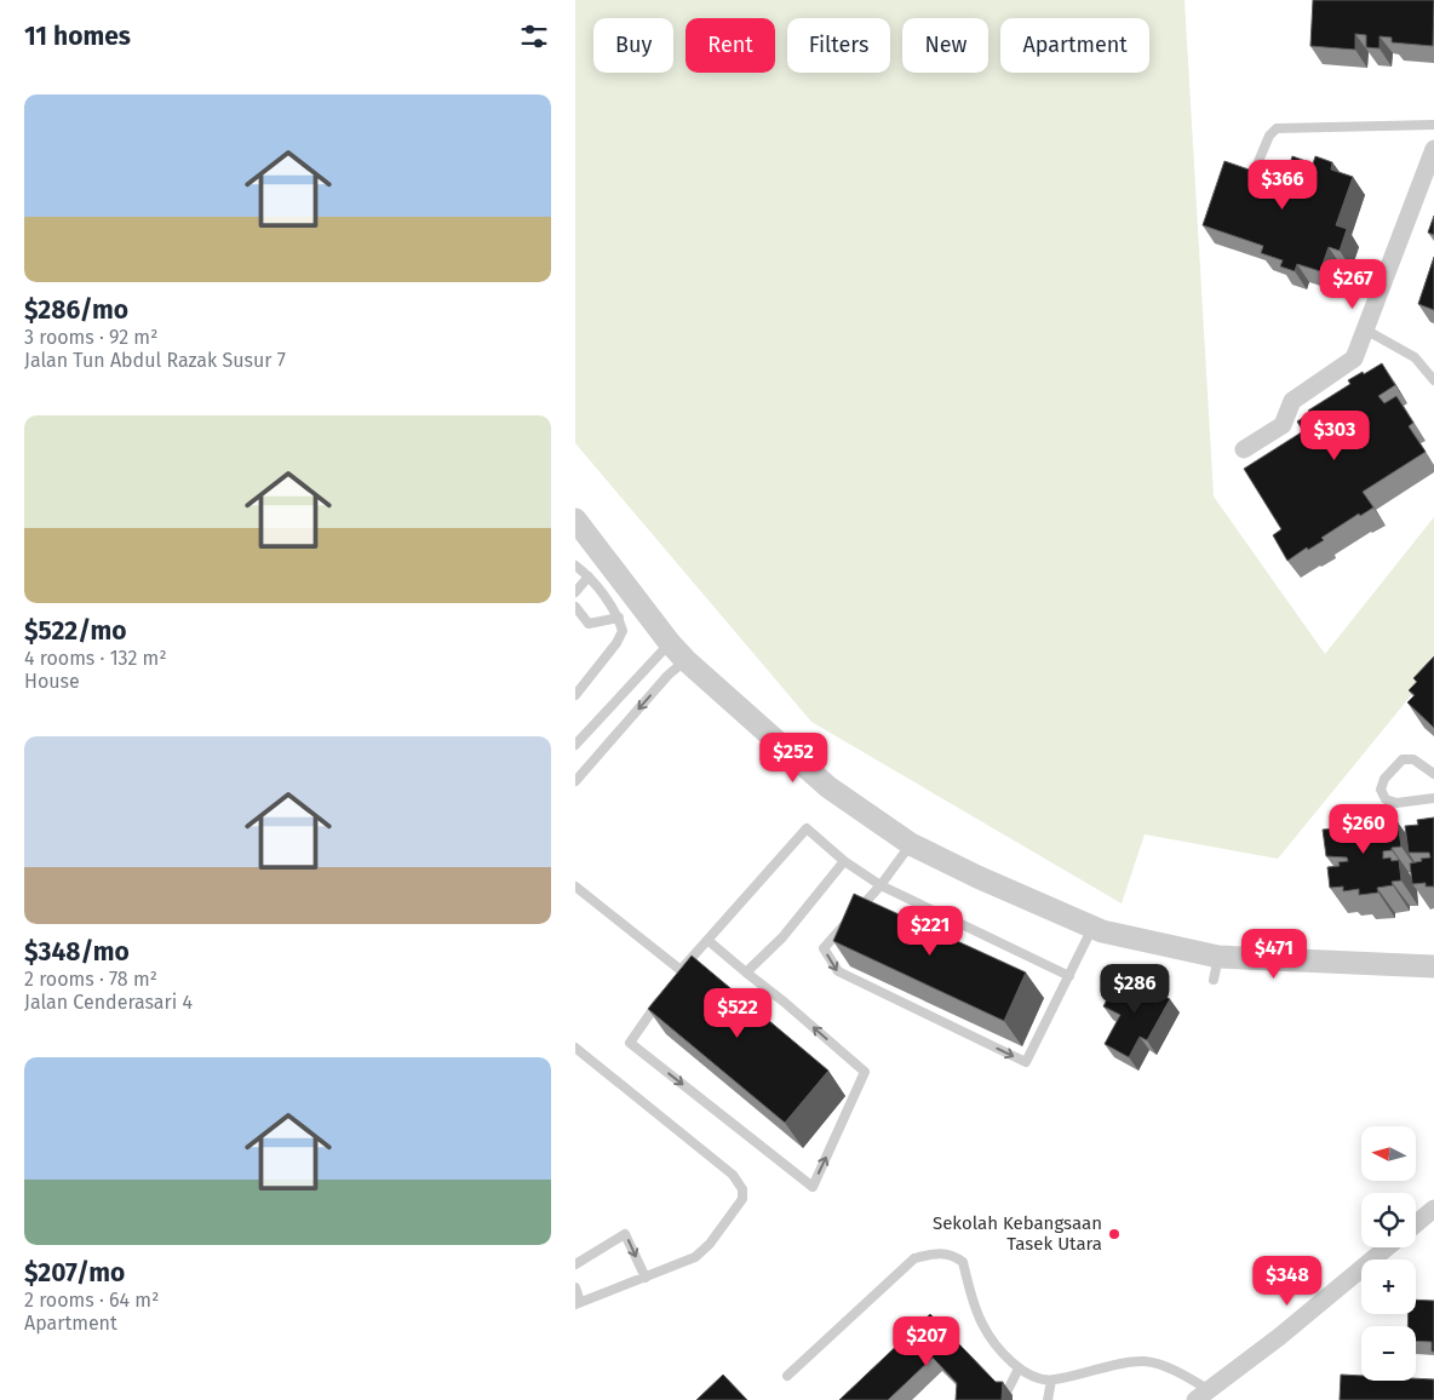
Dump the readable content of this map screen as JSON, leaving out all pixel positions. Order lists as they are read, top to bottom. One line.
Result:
{"places":["Sekolah Kebangsaan Tasek Utara"],"north":"left","page":{"heading":"11 homes","chip":["Buy","Rent","Filters","New","Apartment"],"list":[{"name":"$286/mo","note":"3 rooms · 92 m² · Jalan Tun Abdul Razak Susur 7"},{"name":"$522/mo","note":"4 rooms · 132 m² · House"},{"name":"$348/mo","note":"2 rooms · 78 m² · Jalan Cenderasari 4"},{"name":"$207/mo","note":"2 rooms · 64 m² · Apartment"}],"price":["$366","$267","$303","$252","$260","$221","$471","$286","$522","$348","$207"],"map_buttons":["+","−"]}}
